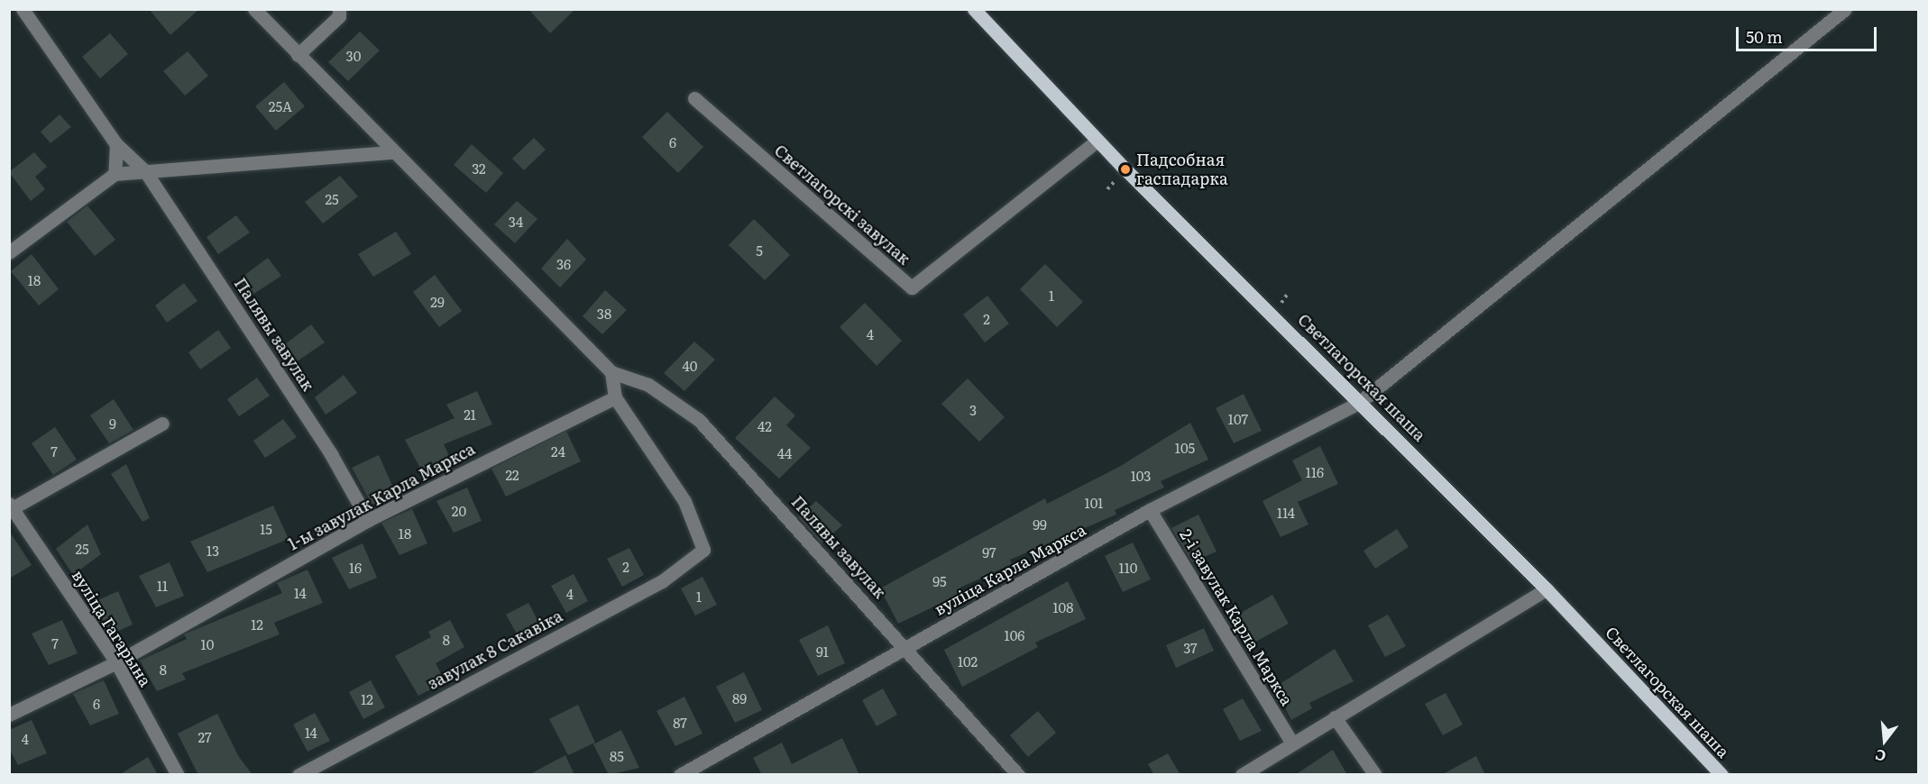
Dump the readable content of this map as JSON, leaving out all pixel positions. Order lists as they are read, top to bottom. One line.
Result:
{"streets":{"main road":["Светлагорская шаша"],"street":["Светлагорскі завулак","Палявы завулак","1-ы завулак Карла Маркса","вуліца Карла Маркса","2-і завулак Карла Маркса","вуліца Гагарына","завулак 8 Сакавіка"]},"crossings":[["Светлагорскі завулак","Светлагорская шаша"],["Палявы завулак","1-ы завулак Карла Маркса"],["Палявы завулак","вуліца Карла Маркса"],["Светлагорская шаша","вуліца Карла Маркса"],["1-ы завулак Карла Маркса","вуліца Гагарына"],["1-ы завулак Карла Маркса","завулак 8 Сакавіка"],["вуліца Карла Маркса","2-і завулак Карла Маркса"]],"places":["Падсобная гаспадарка"],"house_numbers":["30","25А","6","32","25","34","5","36","18","1","29","38","2","4","40","3","21","107","9","42","105","7","24","44","116","22","103","101","20","114","99","15","18","25","13","97","2","16","110","95","11","14","4","1","108","12","106","8","7","10","37","91","102","8","89","12","6","87","14","27","4","85"],"scale_bar":"50 m","north":"bottom"}
